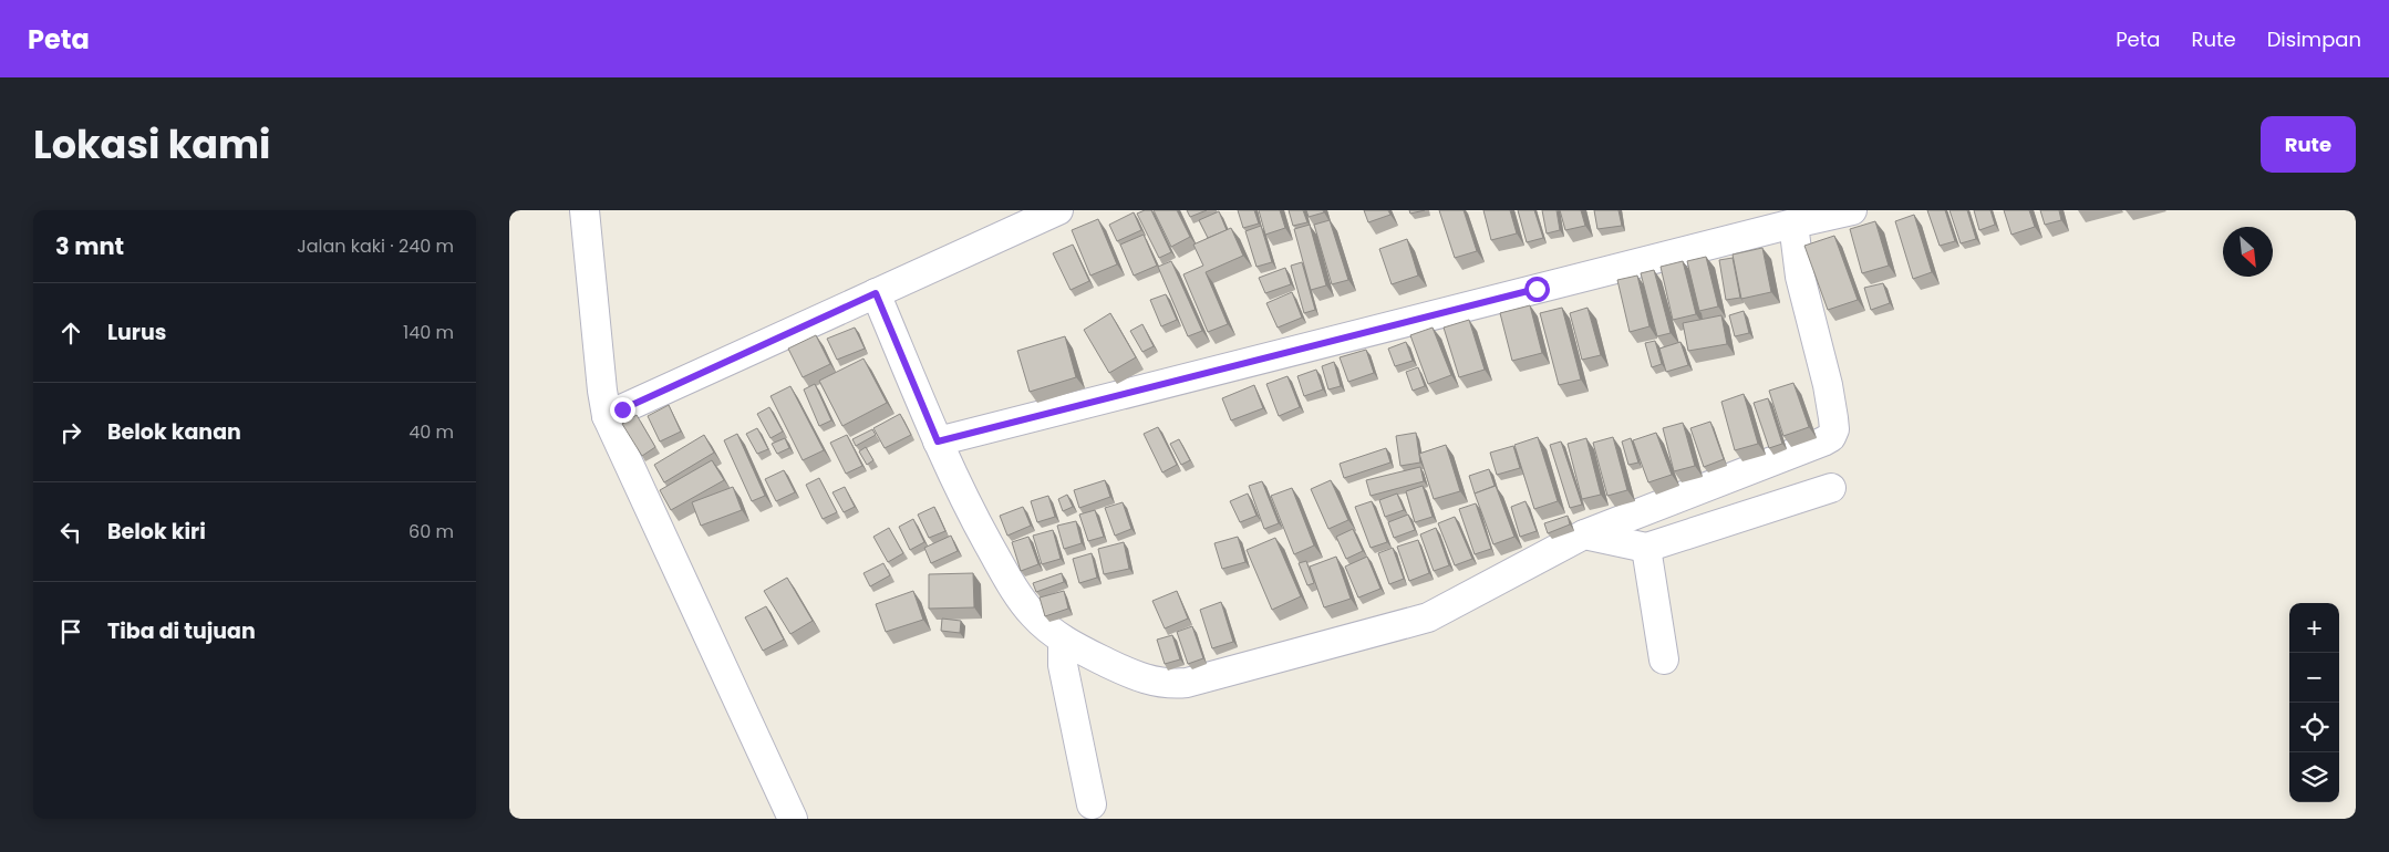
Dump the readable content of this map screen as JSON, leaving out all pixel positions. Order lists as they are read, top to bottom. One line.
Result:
{"north":"bottom right","page":{"header":"Peta","nav":["Peta","Rute","Disimpan"],"title":"Lokasi kami","buttons":"Rute","heading":["3 mnt","Jalan kaki · 240 m"],"list":[["Lurus","140 m"],["Belok kanan","40 m"],["Belok kiri","60 m"],"Tiba di tujuan"],"map_buttons":["+","−"]}}
